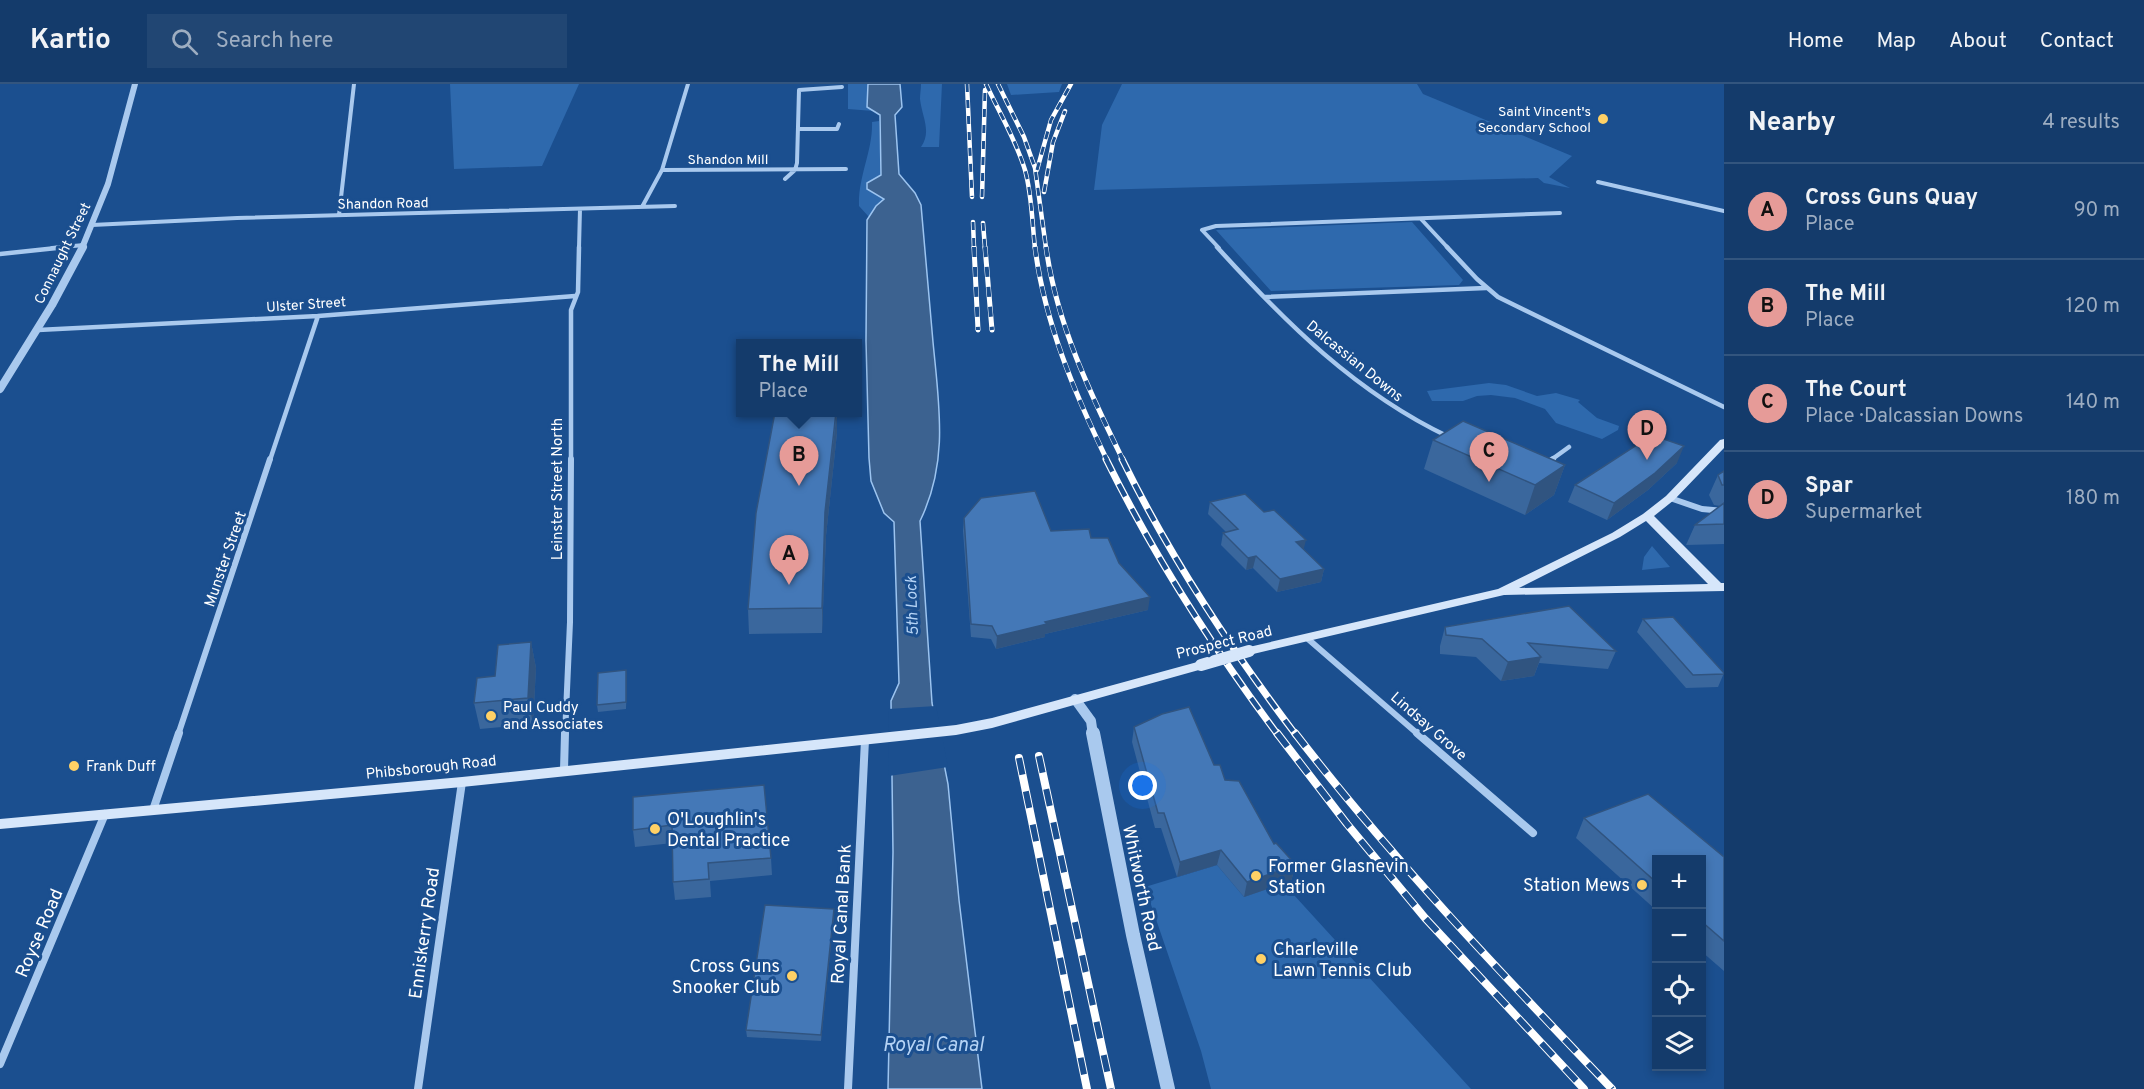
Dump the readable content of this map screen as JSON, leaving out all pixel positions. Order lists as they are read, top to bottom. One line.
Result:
{"streets":{"main road":["Prospect Road","Phibsborough Road"],"street":["Shandon Mill","Shandon Road","Connaught Street","Ulster Street","Dalcassian Downs","Leinster Street North","Munster Street","Lindsay Grove","Whitworth Road","Royal Canal Bank","Royse Road","Enniskerry Road"]},"crossings":[["Shandon Road","Connaught Street"],["Shandon Road","Leinster Street North"],["Connaught Street","Ulster Street"],["Ulster Street","Leinster Street North"],["Ulster Street","Munster Street"],["Leinster Street North","Phibsborough Road"],["Munster Street","Phibsborough Road"],["Prospect Road","Lindsay Grove"],["Prospect Road","Phibsborough Road"],["Prospect Road","Whitworth Road"],["Prospect Road","Royal Canal Bank"],["Phibsborough Road","Royal Canal Bank"],["Phibsborough Road","Royse Road"],["Phibsborough Road","Enniskerry Road"]],"water":["5th Lock","Royal Canal"],"places":["Saint Vincent's Secondary School","Paul Cuddy and Associates","Frank Duff","O'Loughlin's Dental Practice","Former Glasnevin Station","Station Mews","Charleville Lawn Tennis Club","Cross Guns Snooker Club"],"page":{"header":"Kartio","search":"Search here","nav":["Home","Map","About","Contact"],"heading":["Nearby","4 results"],"list":[{"mark":"A","name":"Cross Guns Quay","note":"Place","value":"90 m"},{"mark":"B","name":"The Mill","note":"Place","value":"120 m"},{"mark":"C","name":"The Court","note":"Place · Dalcassian Downs","value":"140 m"},{"mark":"D","name":"Spar","note":"Supermarket","value":"180 m"}],"popup":["The Mill","Place"],"pins":["D","C","B","A"],"map_buttons":["+","−"]}}
